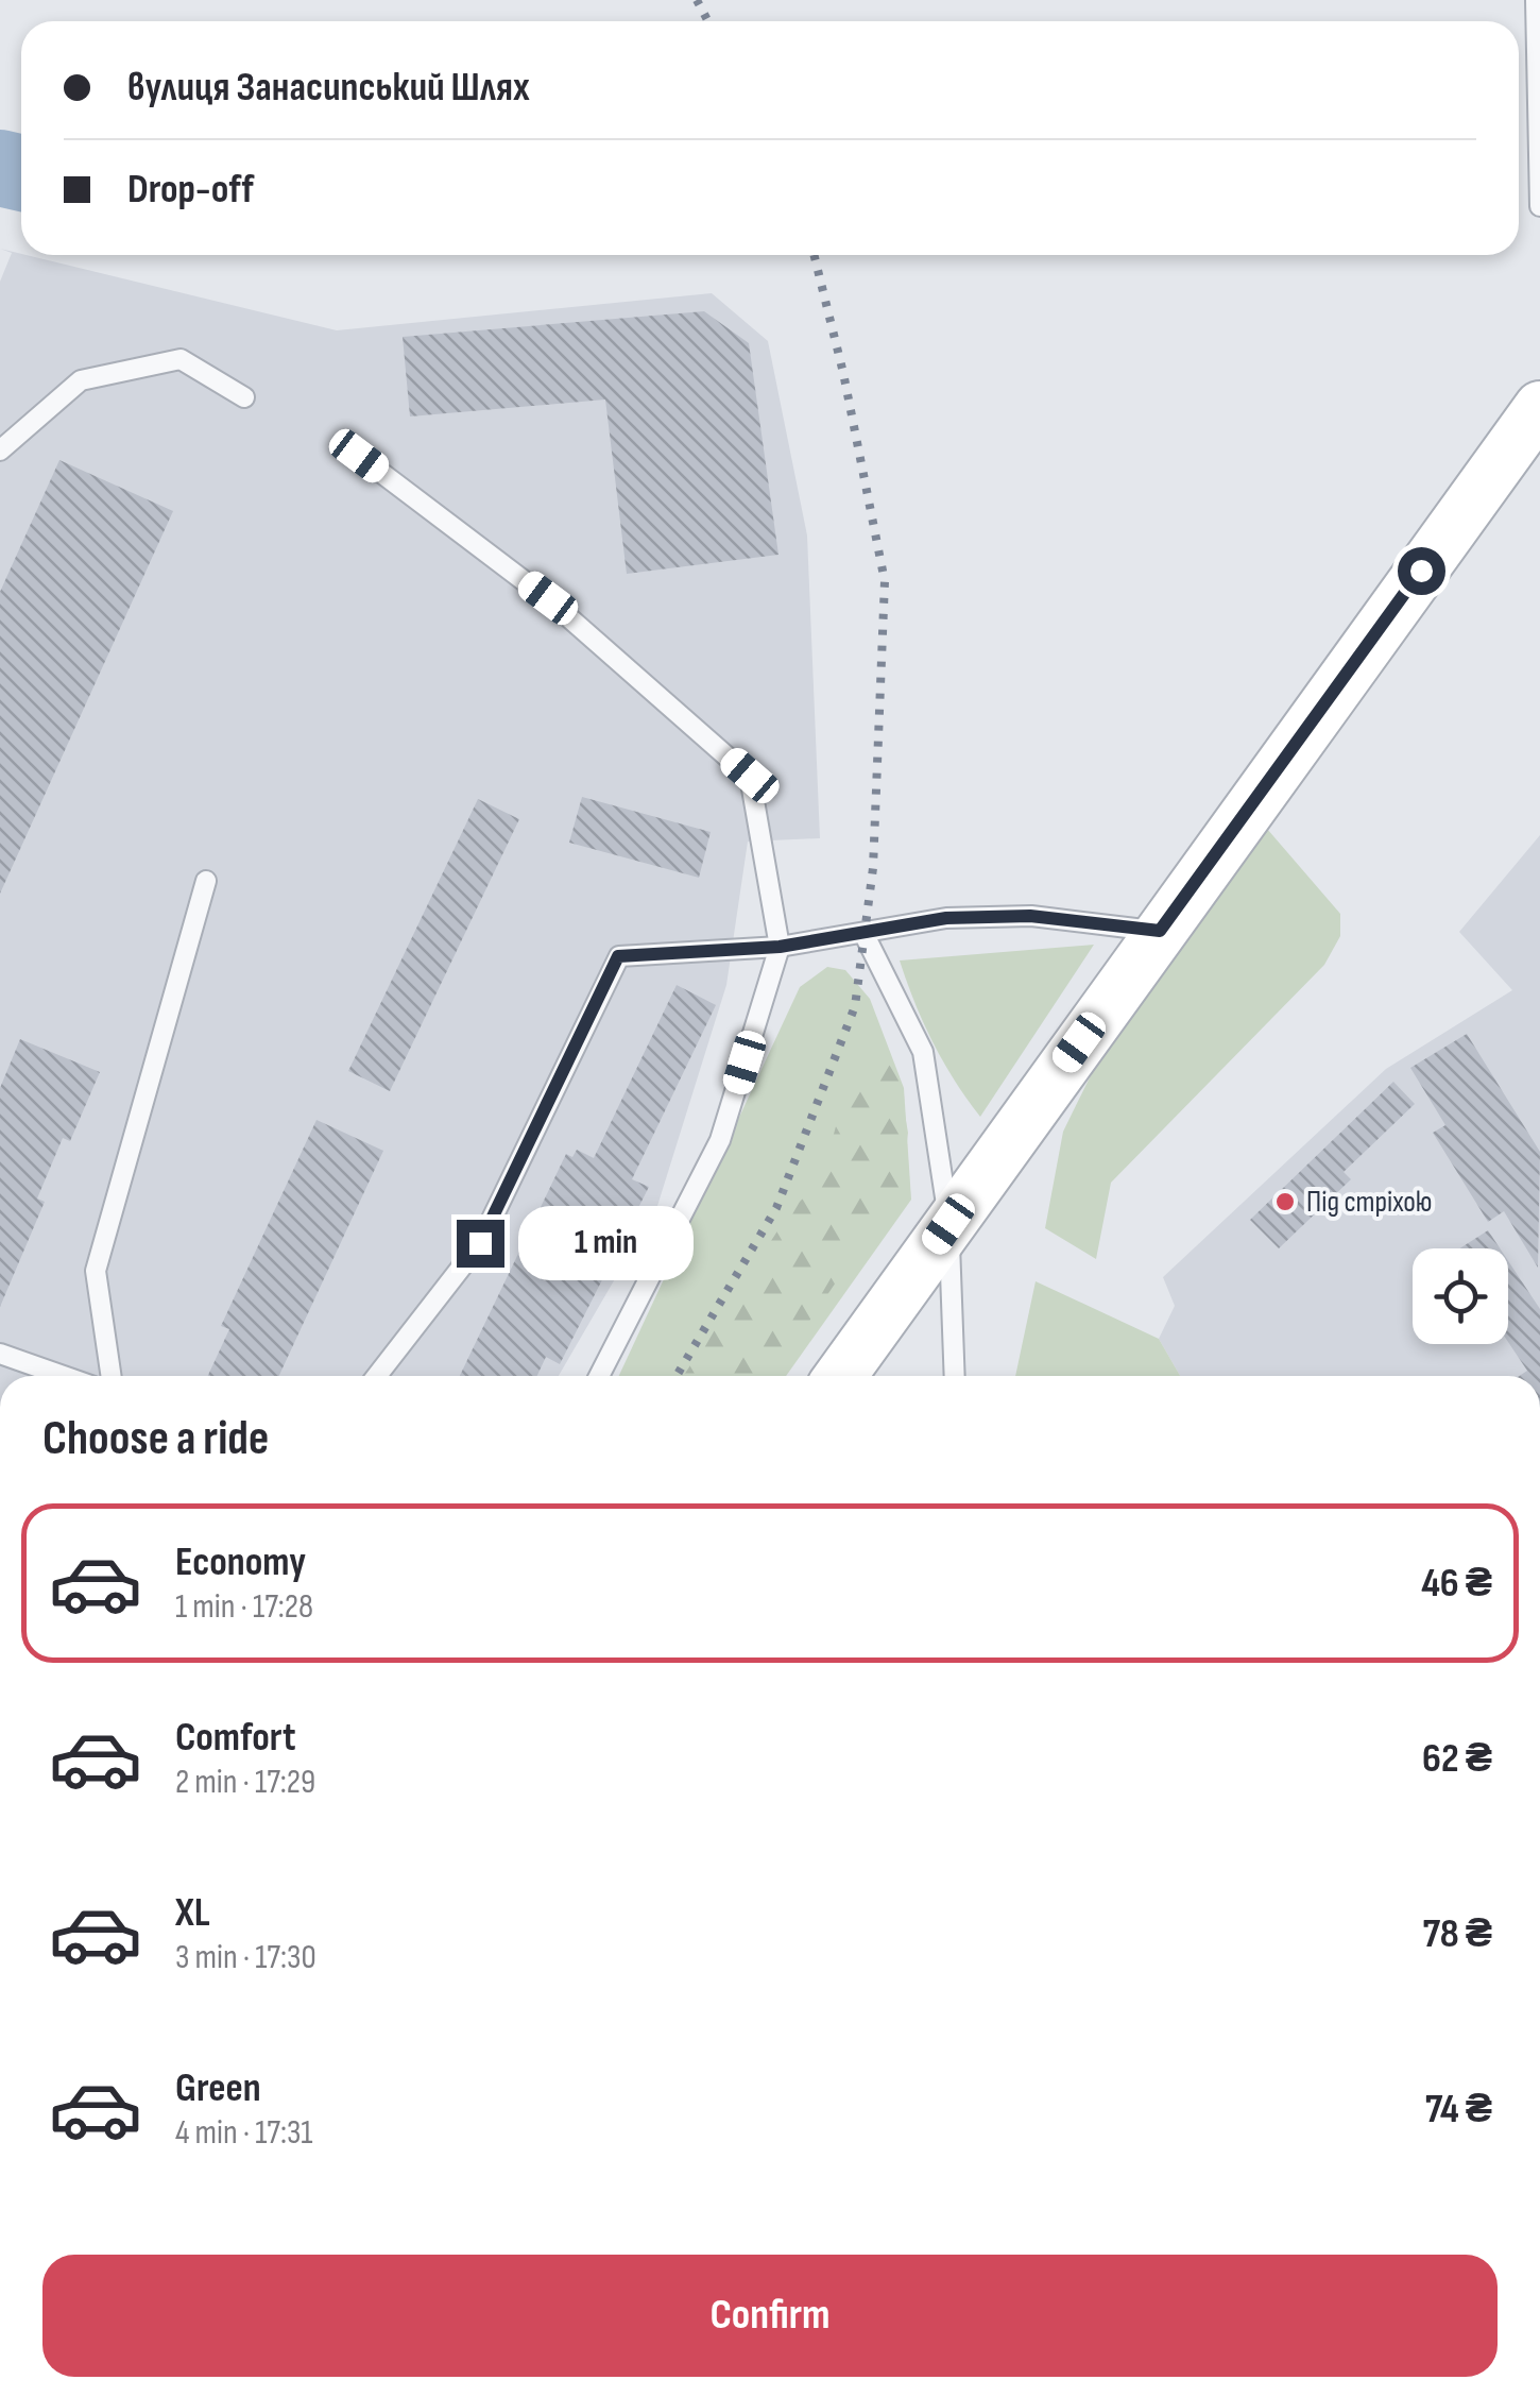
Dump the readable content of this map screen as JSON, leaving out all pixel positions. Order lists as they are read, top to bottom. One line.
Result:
{"places":["Під стріхою"],"page":{"banner":["вулиця Занасипський Шлях","Drop-off"],"bubble":"1 min","heading":"Choose a ride","list":[{"name":"Economy","note":"1 min · 17:28","value":"46 ₴"},{"name":"Comfort","note":"2 min · 17:29","value":"62 ₴"},{"name":"XL","note":"3 min · 17:30","value":"78 ₴"},{"name":"Green","note":"4 min · 17:31","value":"74 ₴"}],"buttons":"Confirm"}}
